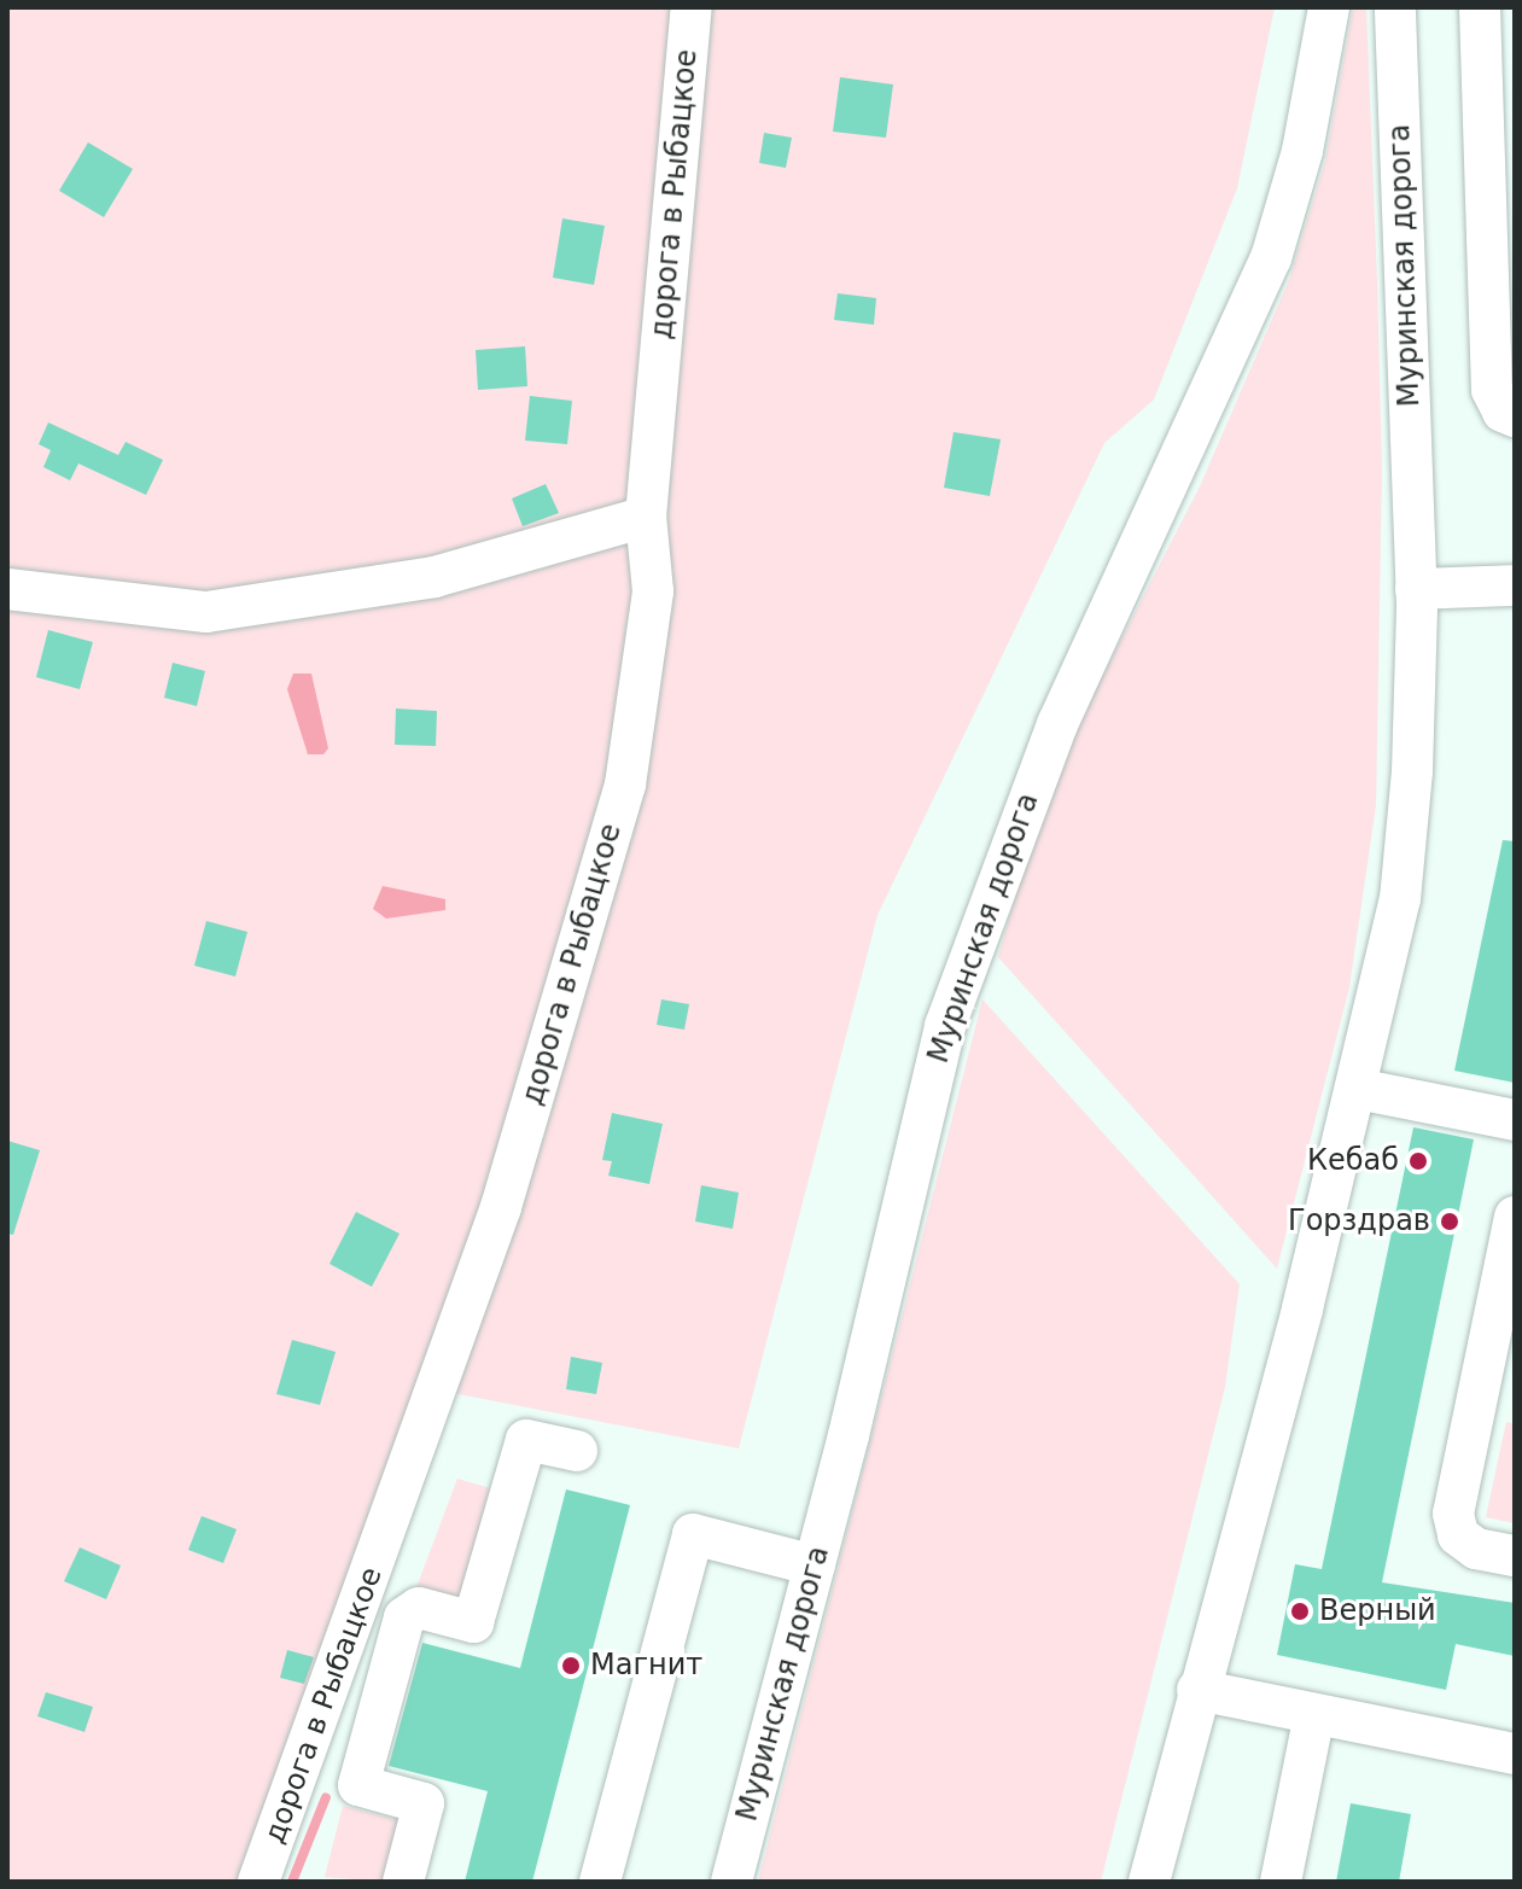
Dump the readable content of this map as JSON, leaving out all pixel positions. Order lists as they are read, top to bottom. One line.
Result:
{"streets":{"street":["дорога в Рыбацкое","Муринская дорога"]},"places":["Кебаб","Горздрав","Верный","Магнит"]}
